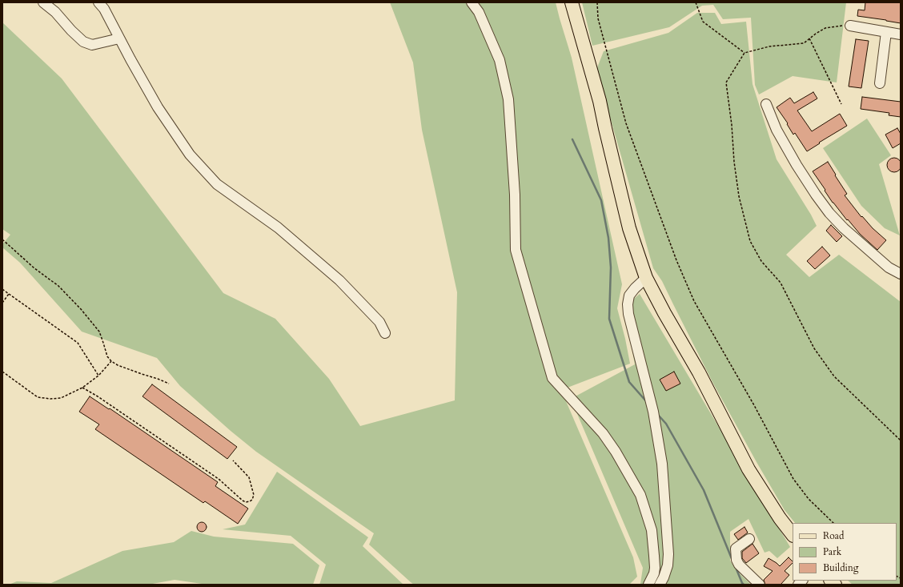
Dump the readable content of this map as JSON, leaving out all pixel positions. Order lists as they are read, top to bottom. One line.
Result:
{"legend":["Road","Park","Building"]}
